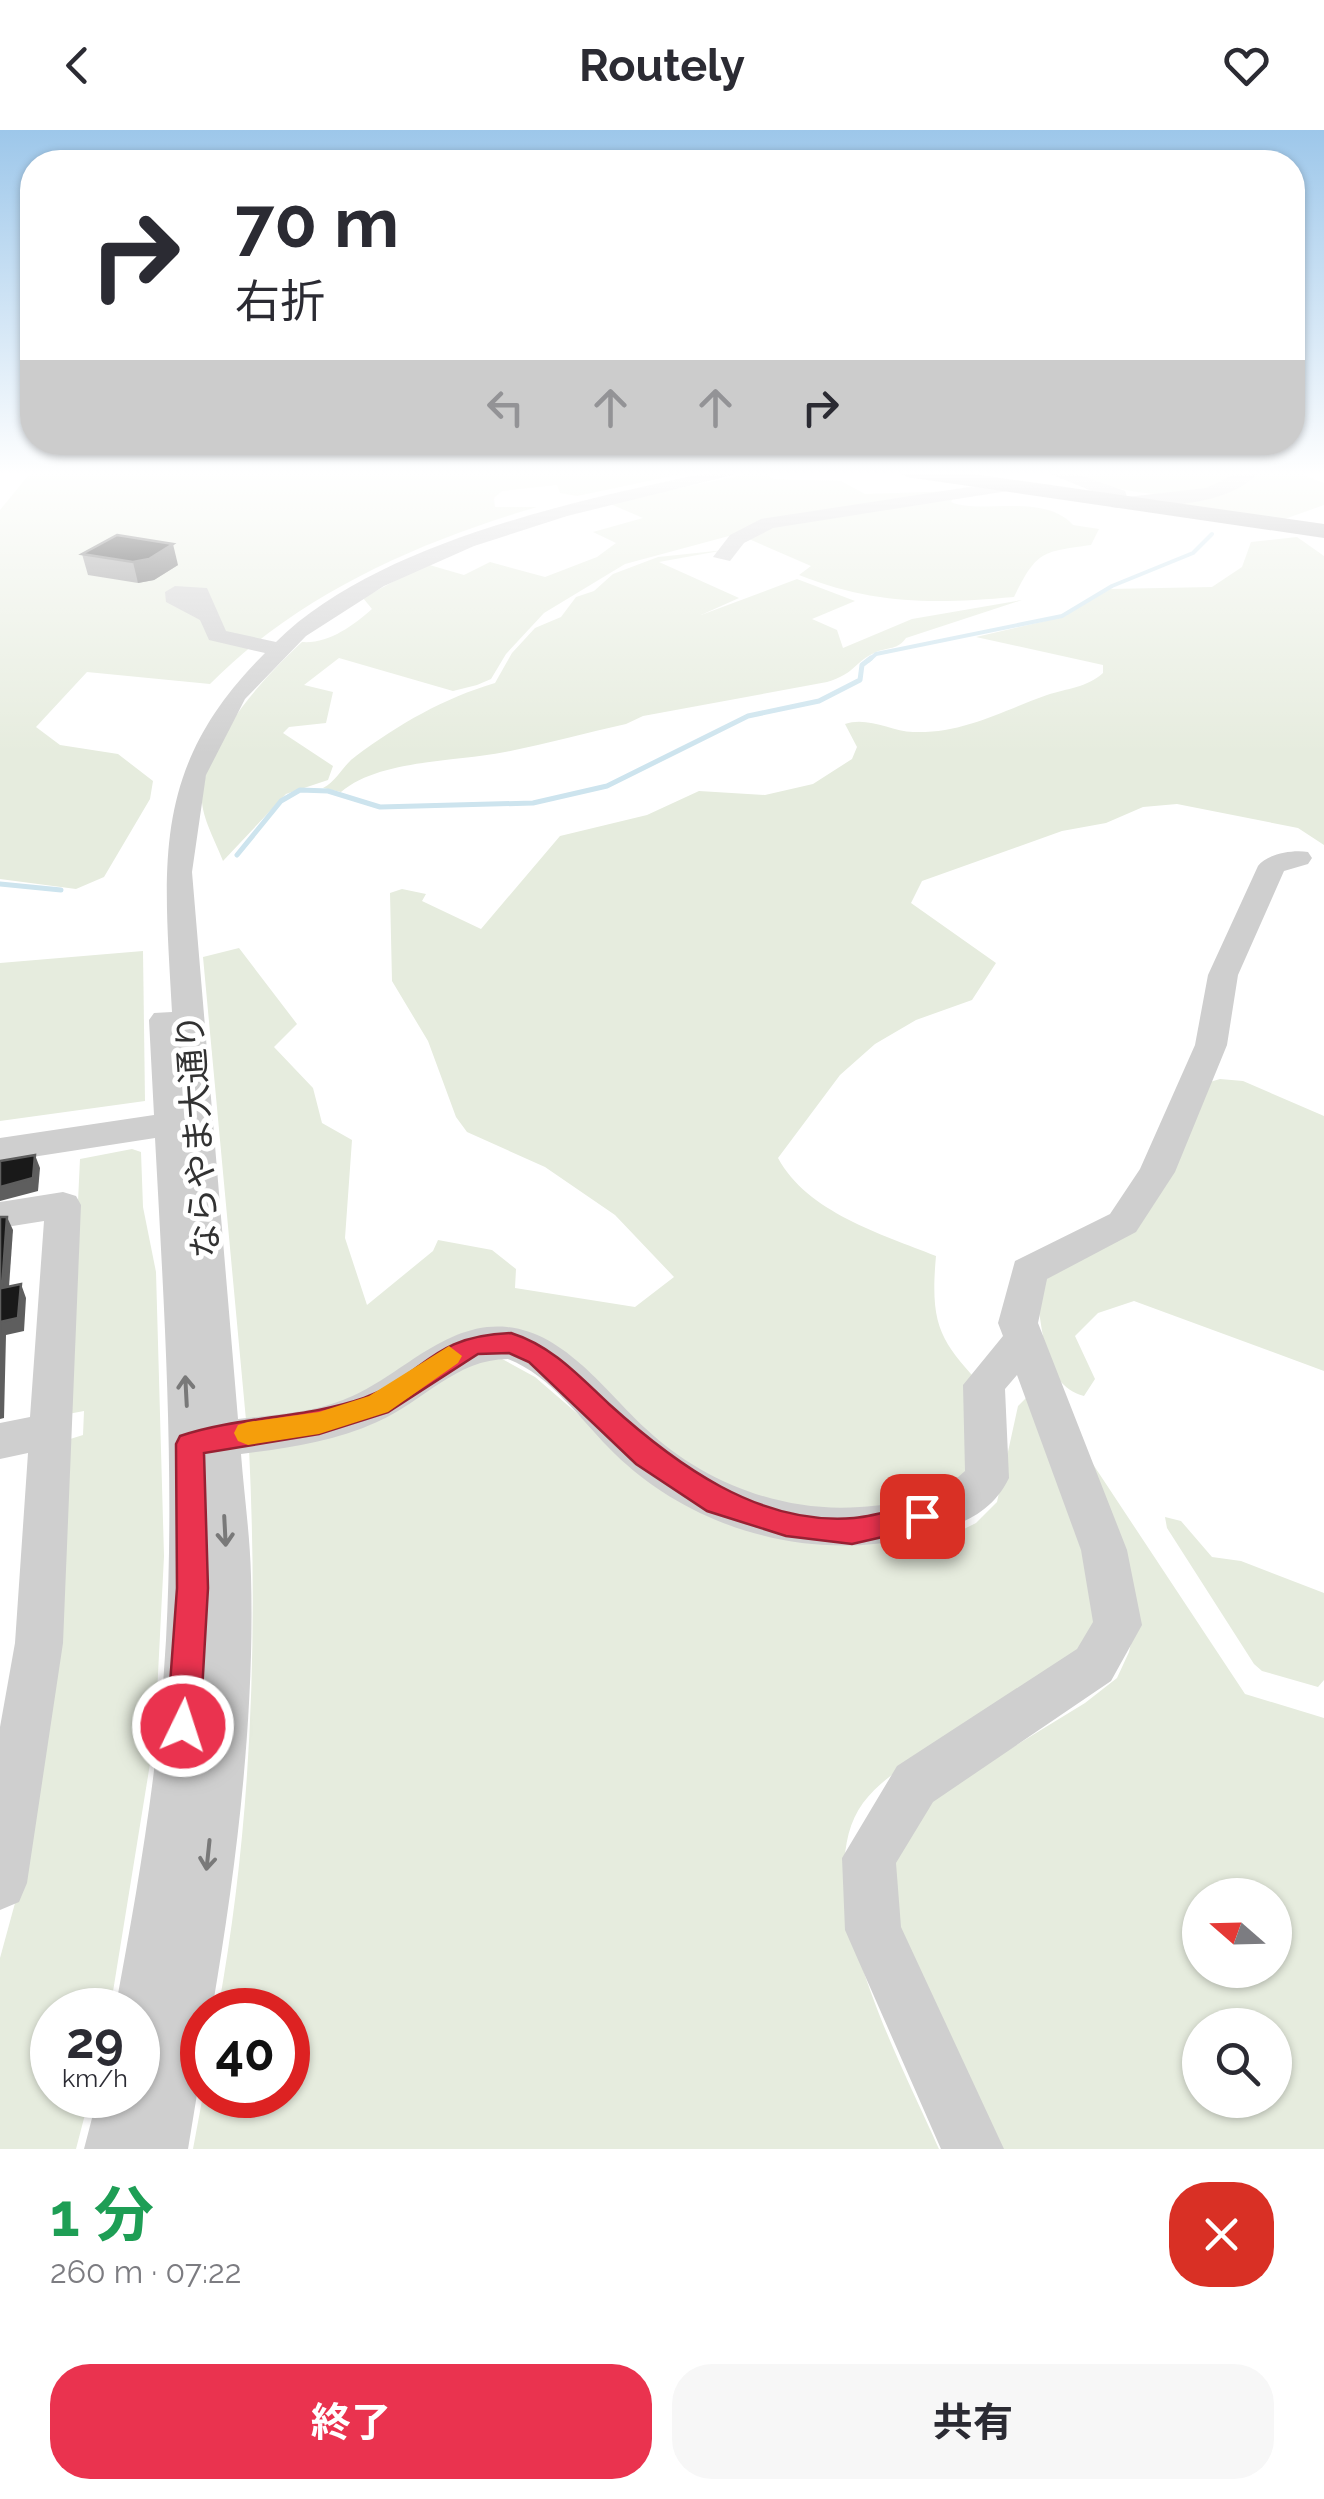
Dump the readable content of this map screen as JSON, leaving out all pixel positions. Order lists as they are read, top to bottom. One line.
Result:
{"streets":{"street":["ならやま大通り"]},"north":"left","page":{"header":"Routely","turn":["70 m","右折"],"speed":"29 km/h","limit":"40","heading":["1 分","260 m · 07:22"],"buttons":["終了","共有"]}}
